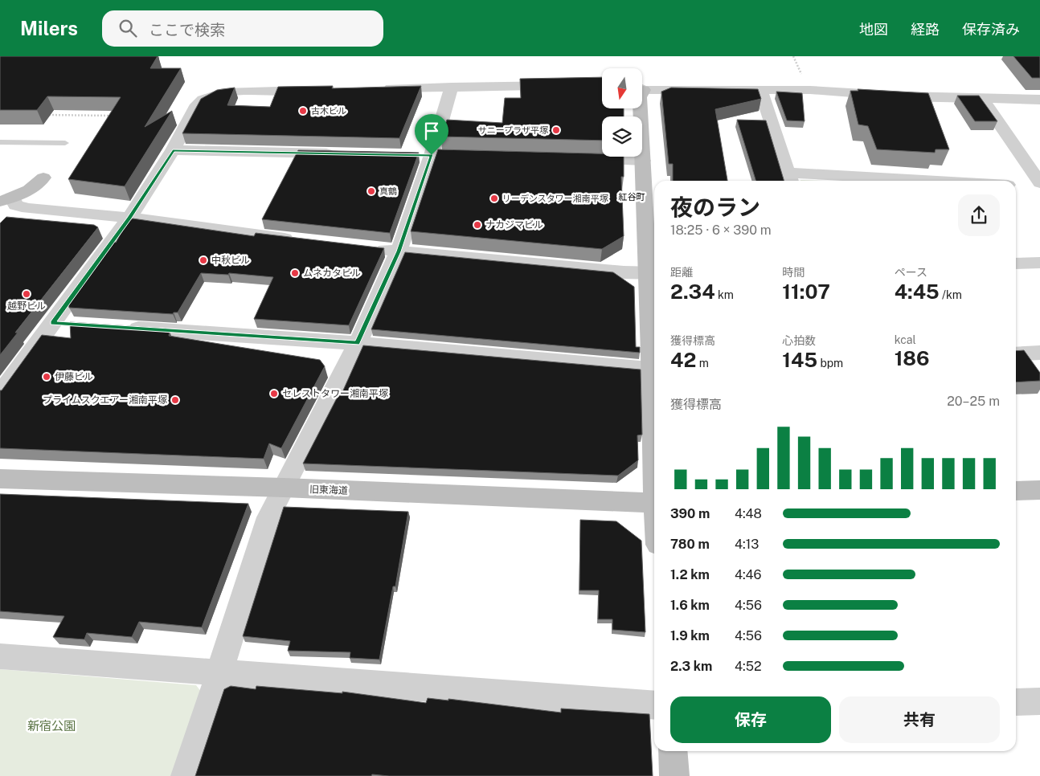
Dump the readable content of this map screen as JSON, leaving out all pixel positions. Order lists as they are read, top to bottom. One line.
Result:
{"streets":{"street":["旧東海道"]},"districts":["紅谷町"],"parks":["新宿公園"],"places":["古木ビル","サニープラザ平塚","真鶴","リーデンスタワー湘南平塚","ナカジマビル","中秋ビル","ムネカタビル","越野ビル","伊藤ビル","セレストタワー湘南平塚","プライムスクエアー湘南平塚"],"north":"bottom","page":{"header":"Milers","search":"ここで検索","nav":["地図","経路","保存済み"],"heading":["夜のラン","18:25 · 6 × 390 m"],"stats":[["距離","2.34 km"],["時間","11:07"],["ペース","4:45 /km"],["獲得標高","42 m"],["心拍数","145 bpm"],["kcal","186"]],"chart":["獲得標高","20–25 m"],"list":[{"name":"390 m","note":"4:48"},{"name":"780 m","note":"4:13"},{"name":"1.2 km","note":"4:46"},{"name":"1.6 km","note":"4:56"},{"name":"1.9 km","note":"4:56"},{"name":"2.3 km","note":"4:52"}],"buttons":["保存","共有"]}}
